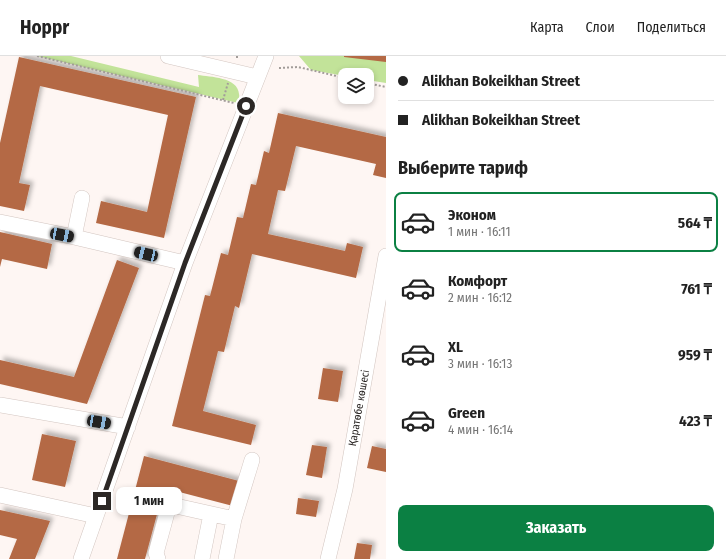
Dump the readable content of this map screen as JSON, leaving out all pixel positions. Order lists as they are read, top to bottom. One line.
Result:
{"streets":{"street":["Қаратөбе көшесі"]},"page":{"header":"Hoppr","nav":["Карта","Слои","Поделиться"],"banner":["Alikhan Bokeikhan Street","Alikhan Bokeikhan Street"],"heading":"Выберите тариф","list":[{"name":"Эконом","note":"1 мин · 16:11","value":"564 ₸"},{"name":"Комфорт","note":"2 мин · 16:12","value":"761 ₸"},{"name":"XL","note":"3 мин · 16:13","value":"959 ₸"},{"name":"Green","note":"4 мин · 16:14","value":"423 ₸"}],"bubble":"1 мин","buttons":"Заказать"}}
